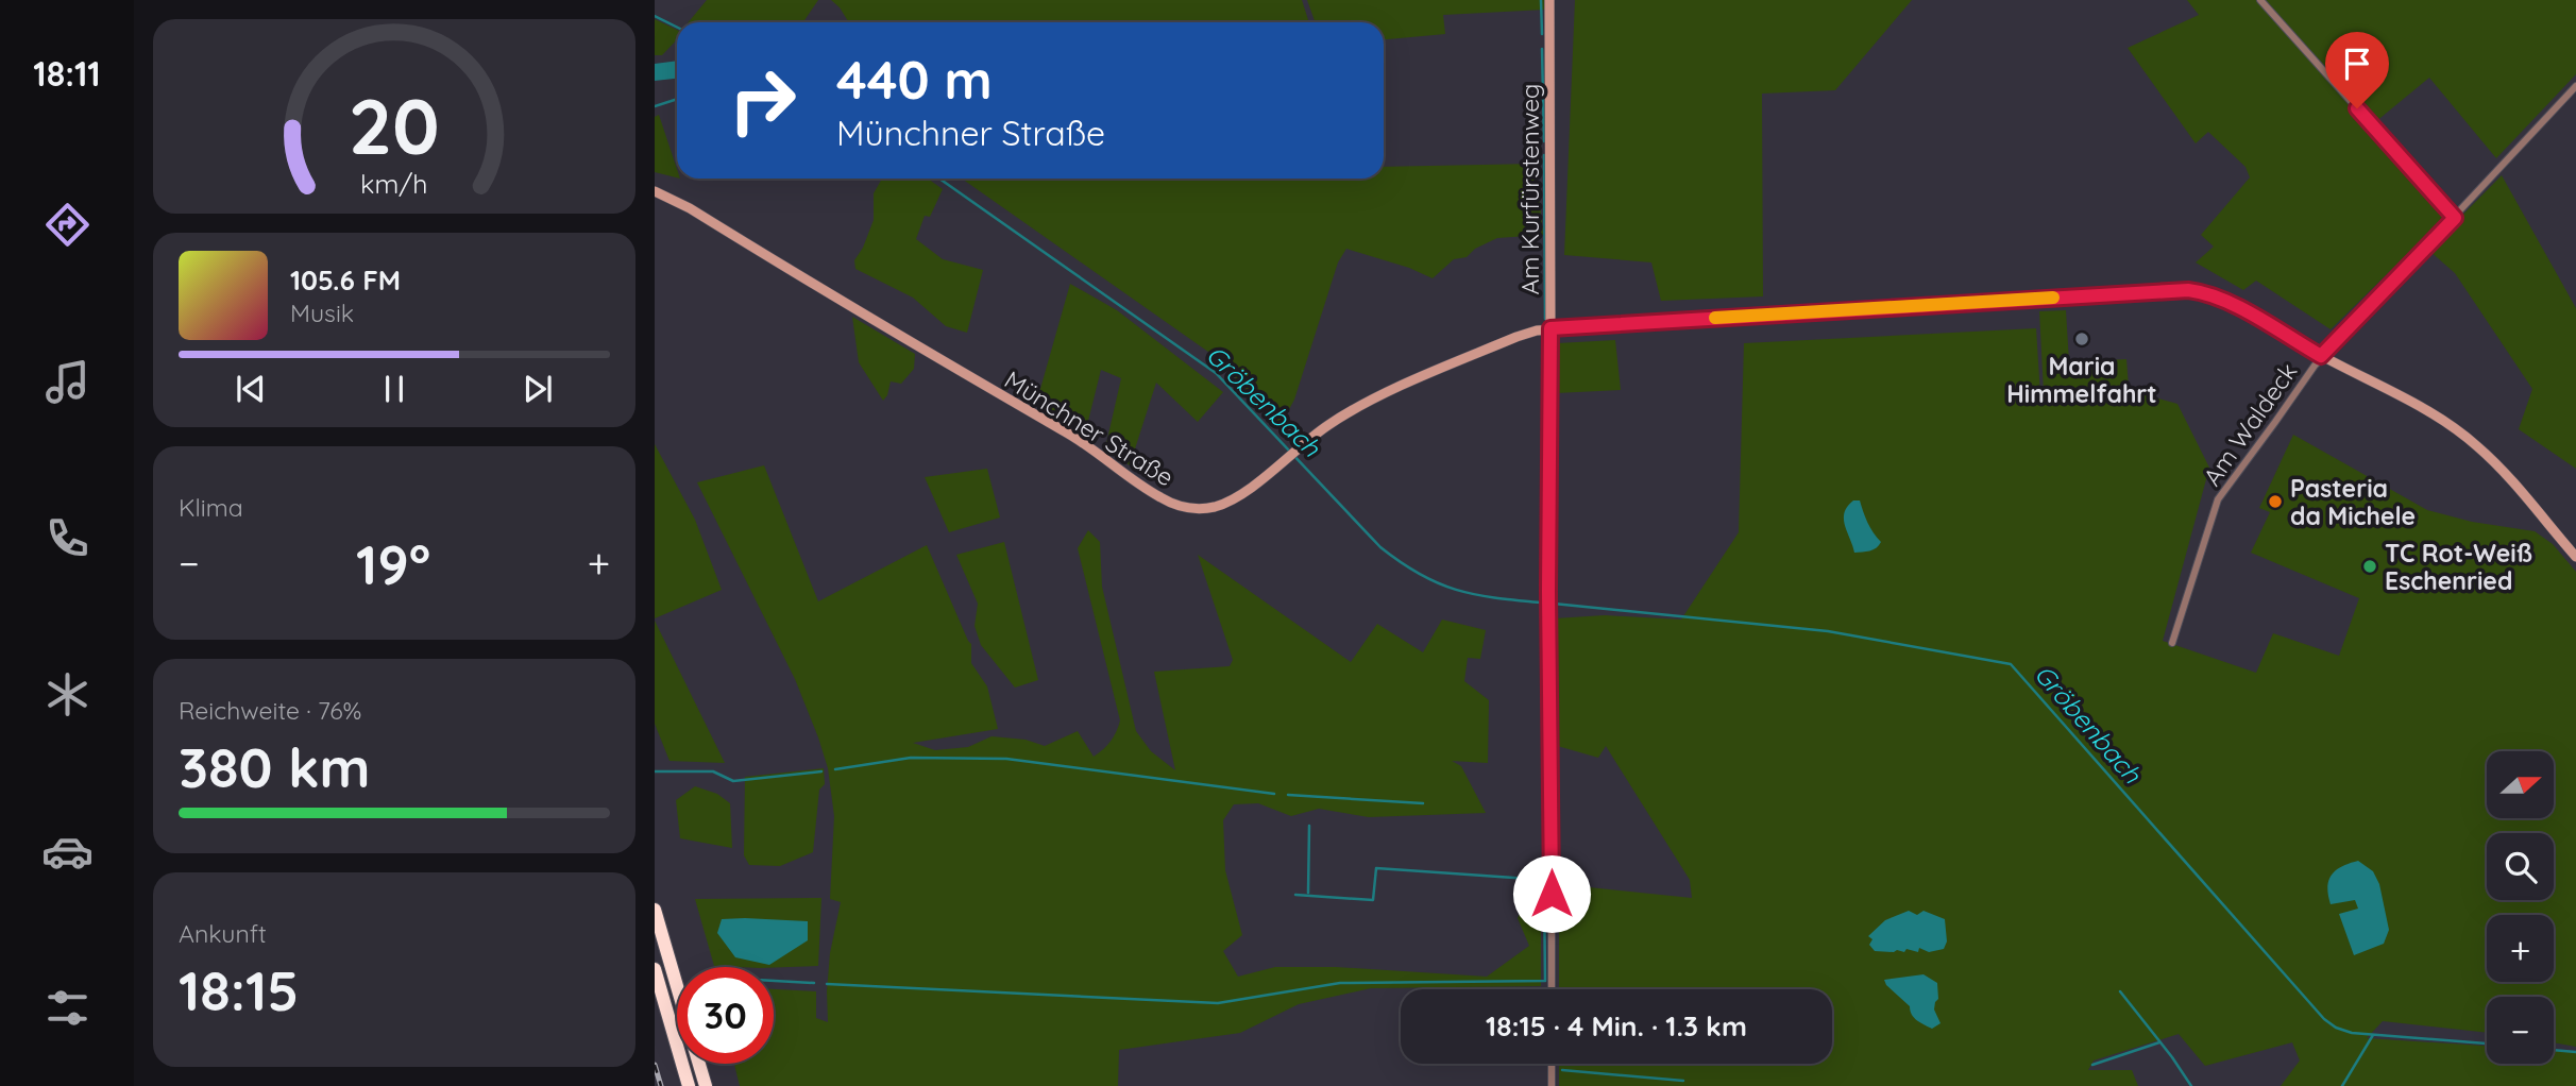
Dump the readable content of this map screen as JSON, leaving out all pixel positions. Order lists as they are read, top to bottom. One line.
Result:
{"streets":{"street":["Am Kurfürstenweg","Am Waldeck","Münchner Straße"]},"crossings":[["Am Kurfürstenweg","Münchner Straße"],["Am Waldeck","Münchner Straße"]],"water":["Gröbenbach"],"places":["Maria Himmelfahrt","Pasteria da Michele","TC Rot-Weiß Eschenried"],"north":"right","page":{"tabs":"18:11","turn":["440 m","Münchner Straße"],"song":["105.6 FM","Musik"],"tile":["Klima",["Reichweite · 76%","380 km"],["Ankunft","18:15"]],"heat":["−","19°","+"],"map_buttons":["+","−"],"limit":"30","trip":"18:15 · 4 Min. · 1.3 km","gauge":["20","km/h"]}}
